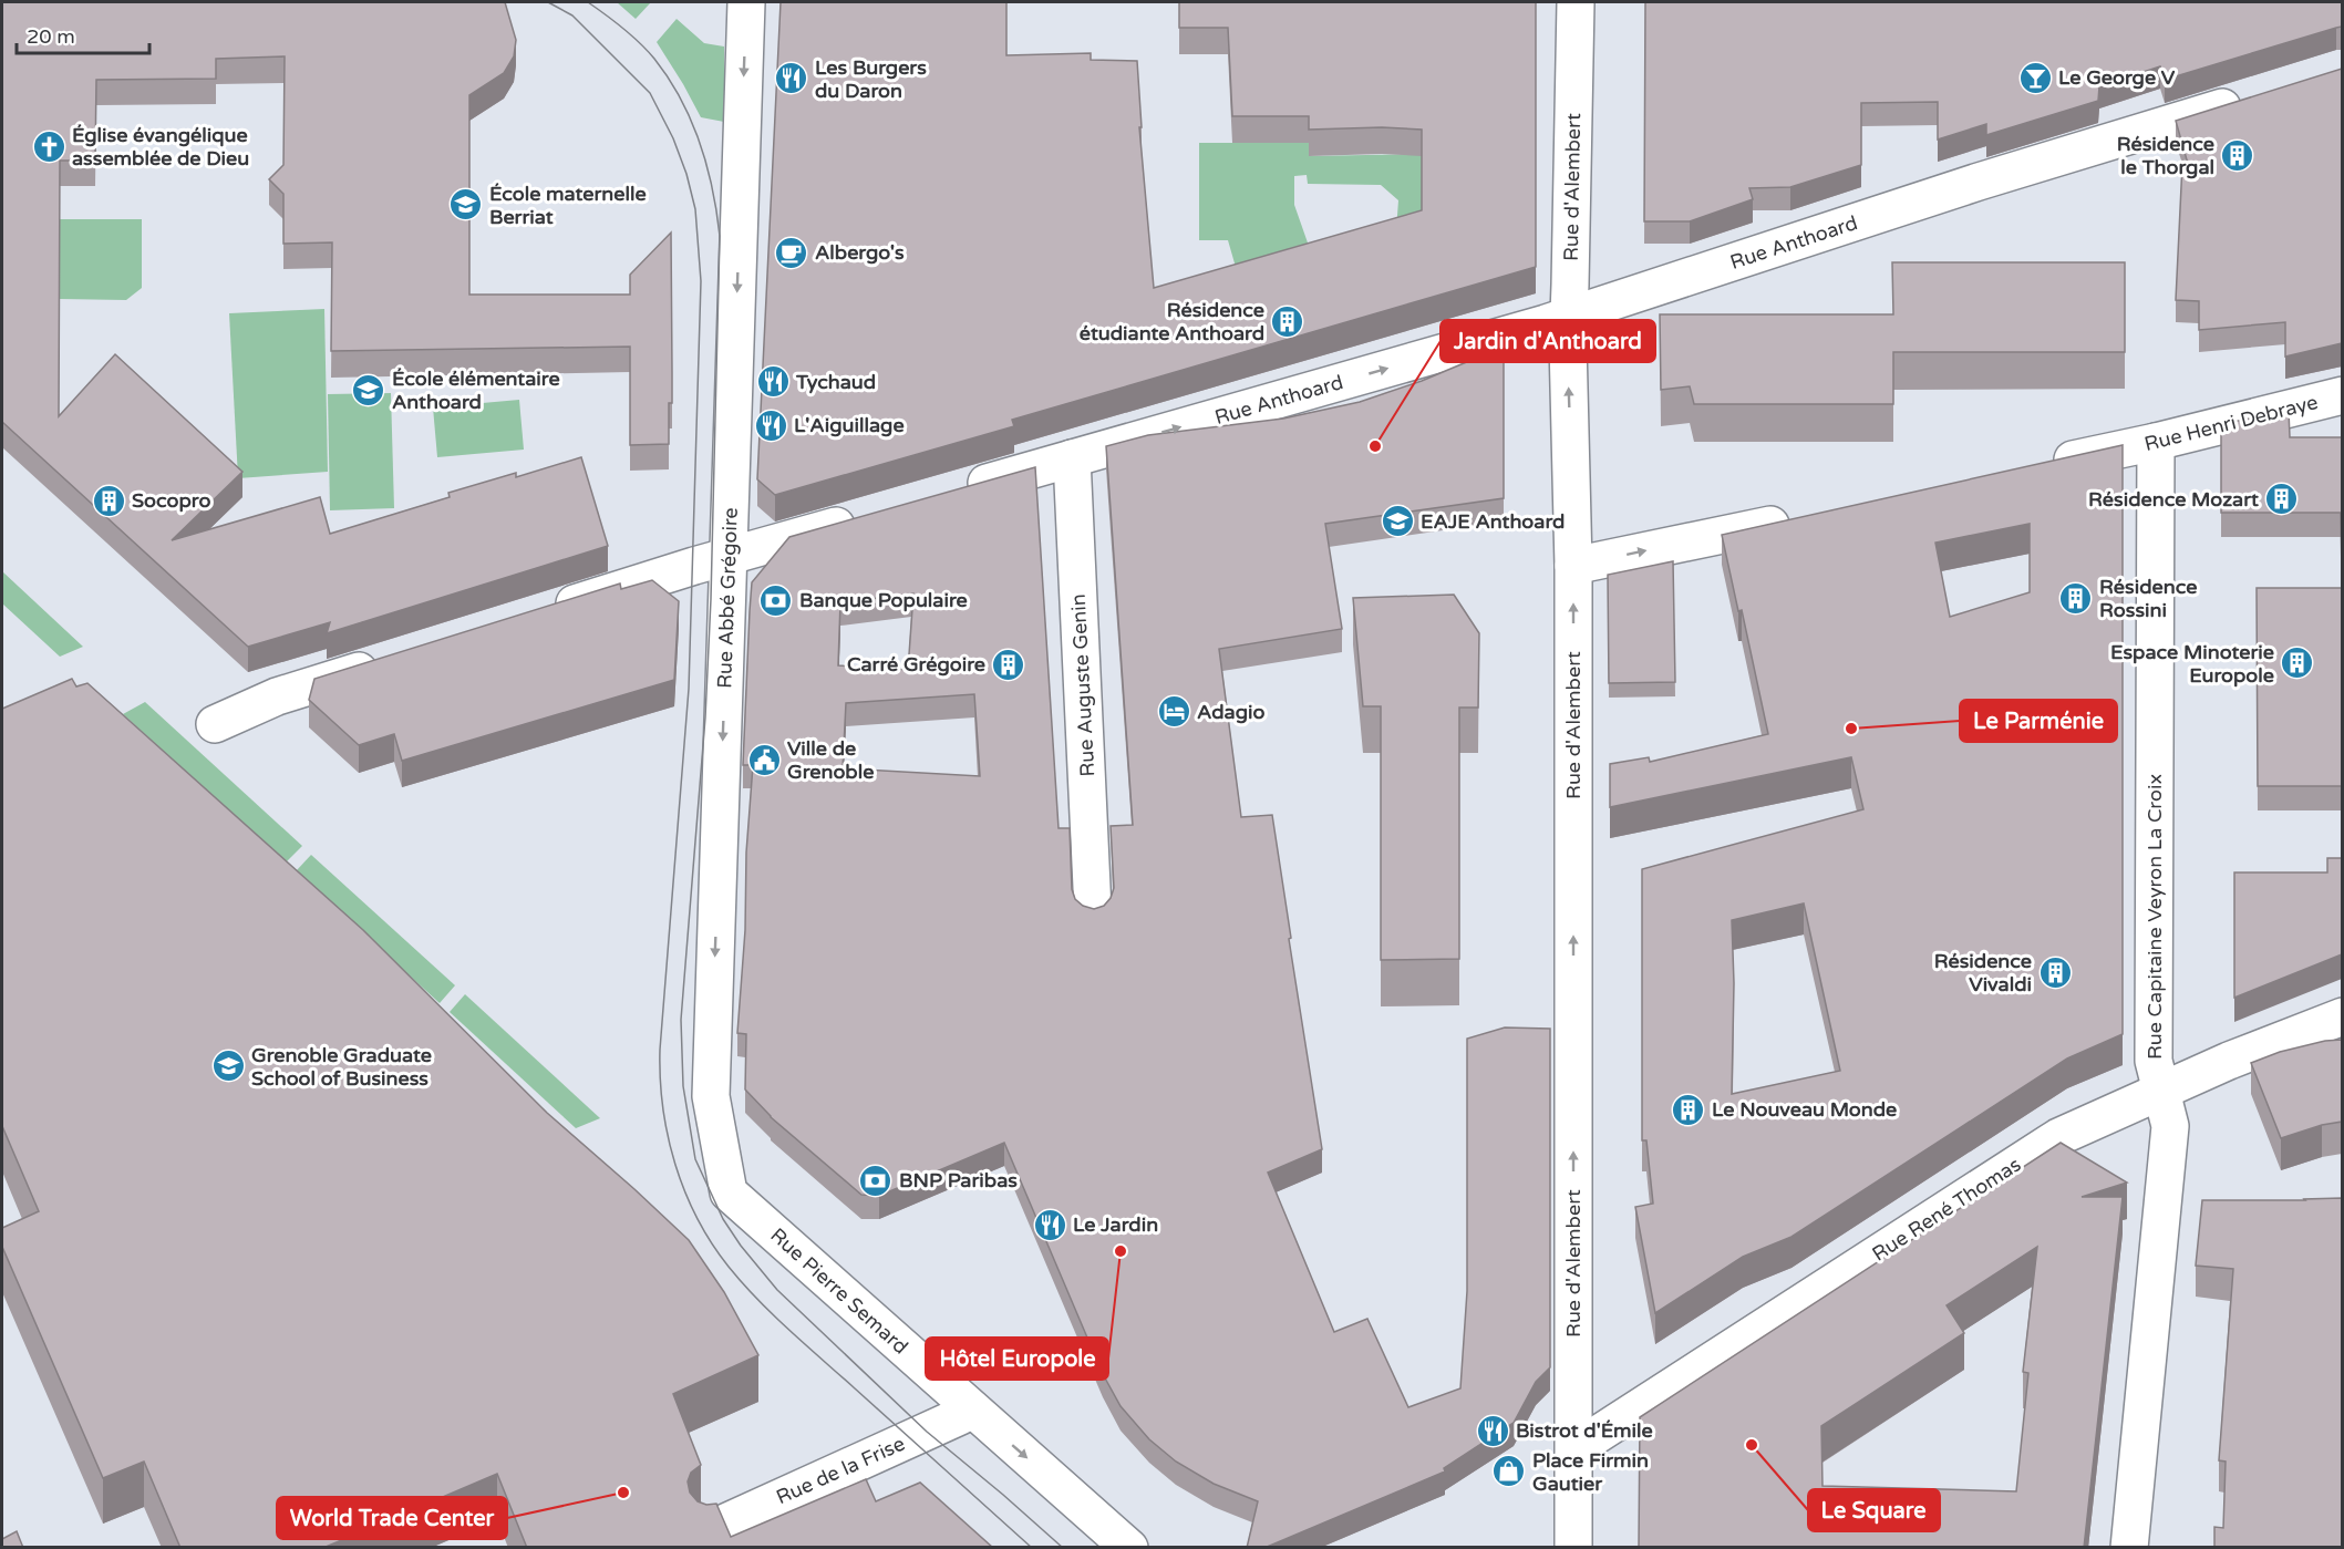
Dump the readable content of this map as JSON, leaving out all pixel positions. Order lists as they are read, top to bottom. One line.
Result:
{"streets":{"street":["Rue d'Alembert","Rue Anthoard","Rue Henri Debraye","Rue Abbé Grégoire","Rue Auguste Genin","Rue Capitaine Veyron La Croix","Rue René Thomas","Rue Pierre Semard","Rue de la Frise"]},"crossings":[["Rue d'Alembert","Rue Anthoard"],["Rue d'Alembert","Rue René Thomas"],["Rue Anthoard","Rue Auguste Genin"],["Rue Henri Debraye","Rue Capitaine Veyron La Croix"],["Rue Abbé Grégoire","Rue Pierre Semard"],["Rue Capitaine Veyron La Croix","Rue René Thomas"],["Rue Pierre Semard","Rue de la Frise"]],"one_way":["Rue d'Alembert","Rue Anthoard","Rue Abbé Grégoire","Rue Pierre Semard"],"places":{"bar":["Le George V"],"restaurant":["Les Burgers du Daron","Tychaud","L'Aiguillage","Le Jardin","Bistrot d'Émile"],"church":["Église évangélique assemblée de Dieu"],"building":["Résidence le Thorgal","Résidence étudiante Anthoard","Résidence Mozart","Socopro","Résidence Rossini","Espace Minoterie Europole","Carré Grégoire","Résidence Vivaldi","Le Nouveau Monde"],"school or university":["École maternelle Berriat","École élémentaire Anthoard","EAJE Anthoard","Grenoble Graduate School of Business"],"cafe":["Albergo's"],"other":["Jardin d'Anthoard","Le Parménie","Hôtel Europole","Le Square","World Trade Center"],"bank":["Banque Populaire","BNP Paribas"],"hotel":["Adagio"],"public building":["Ville de Grenoble"],"shop":["Place Firmin Gautier"]},"scale_bar":"20 m"}
